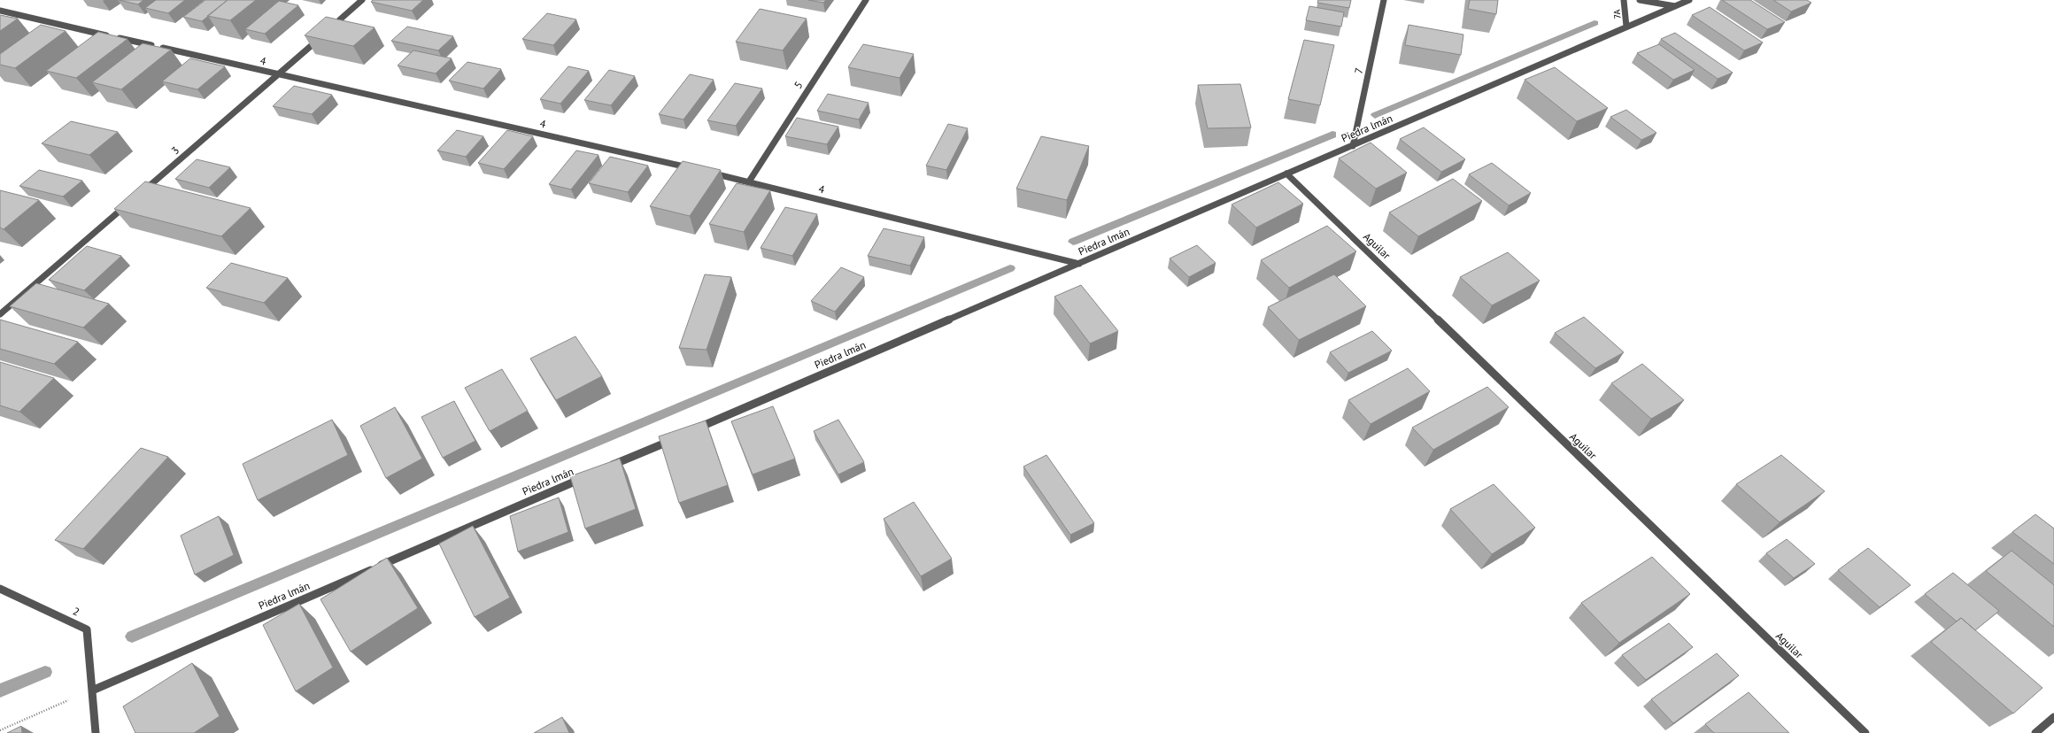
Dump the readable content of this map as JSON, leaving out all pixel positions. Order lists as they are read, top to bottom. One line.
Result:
{"streets":{"street":["7A","4","7","5","Piedra lmán","3","Aguilar","2"]},"crossings":[["7A","Piedra lmán"],["4","5"],["4","Piedra lmán"],["4","3"],["7","Piedra lmán"],["Piedra lmán","Aguilar"],["Piedra lmán","2"]]}
